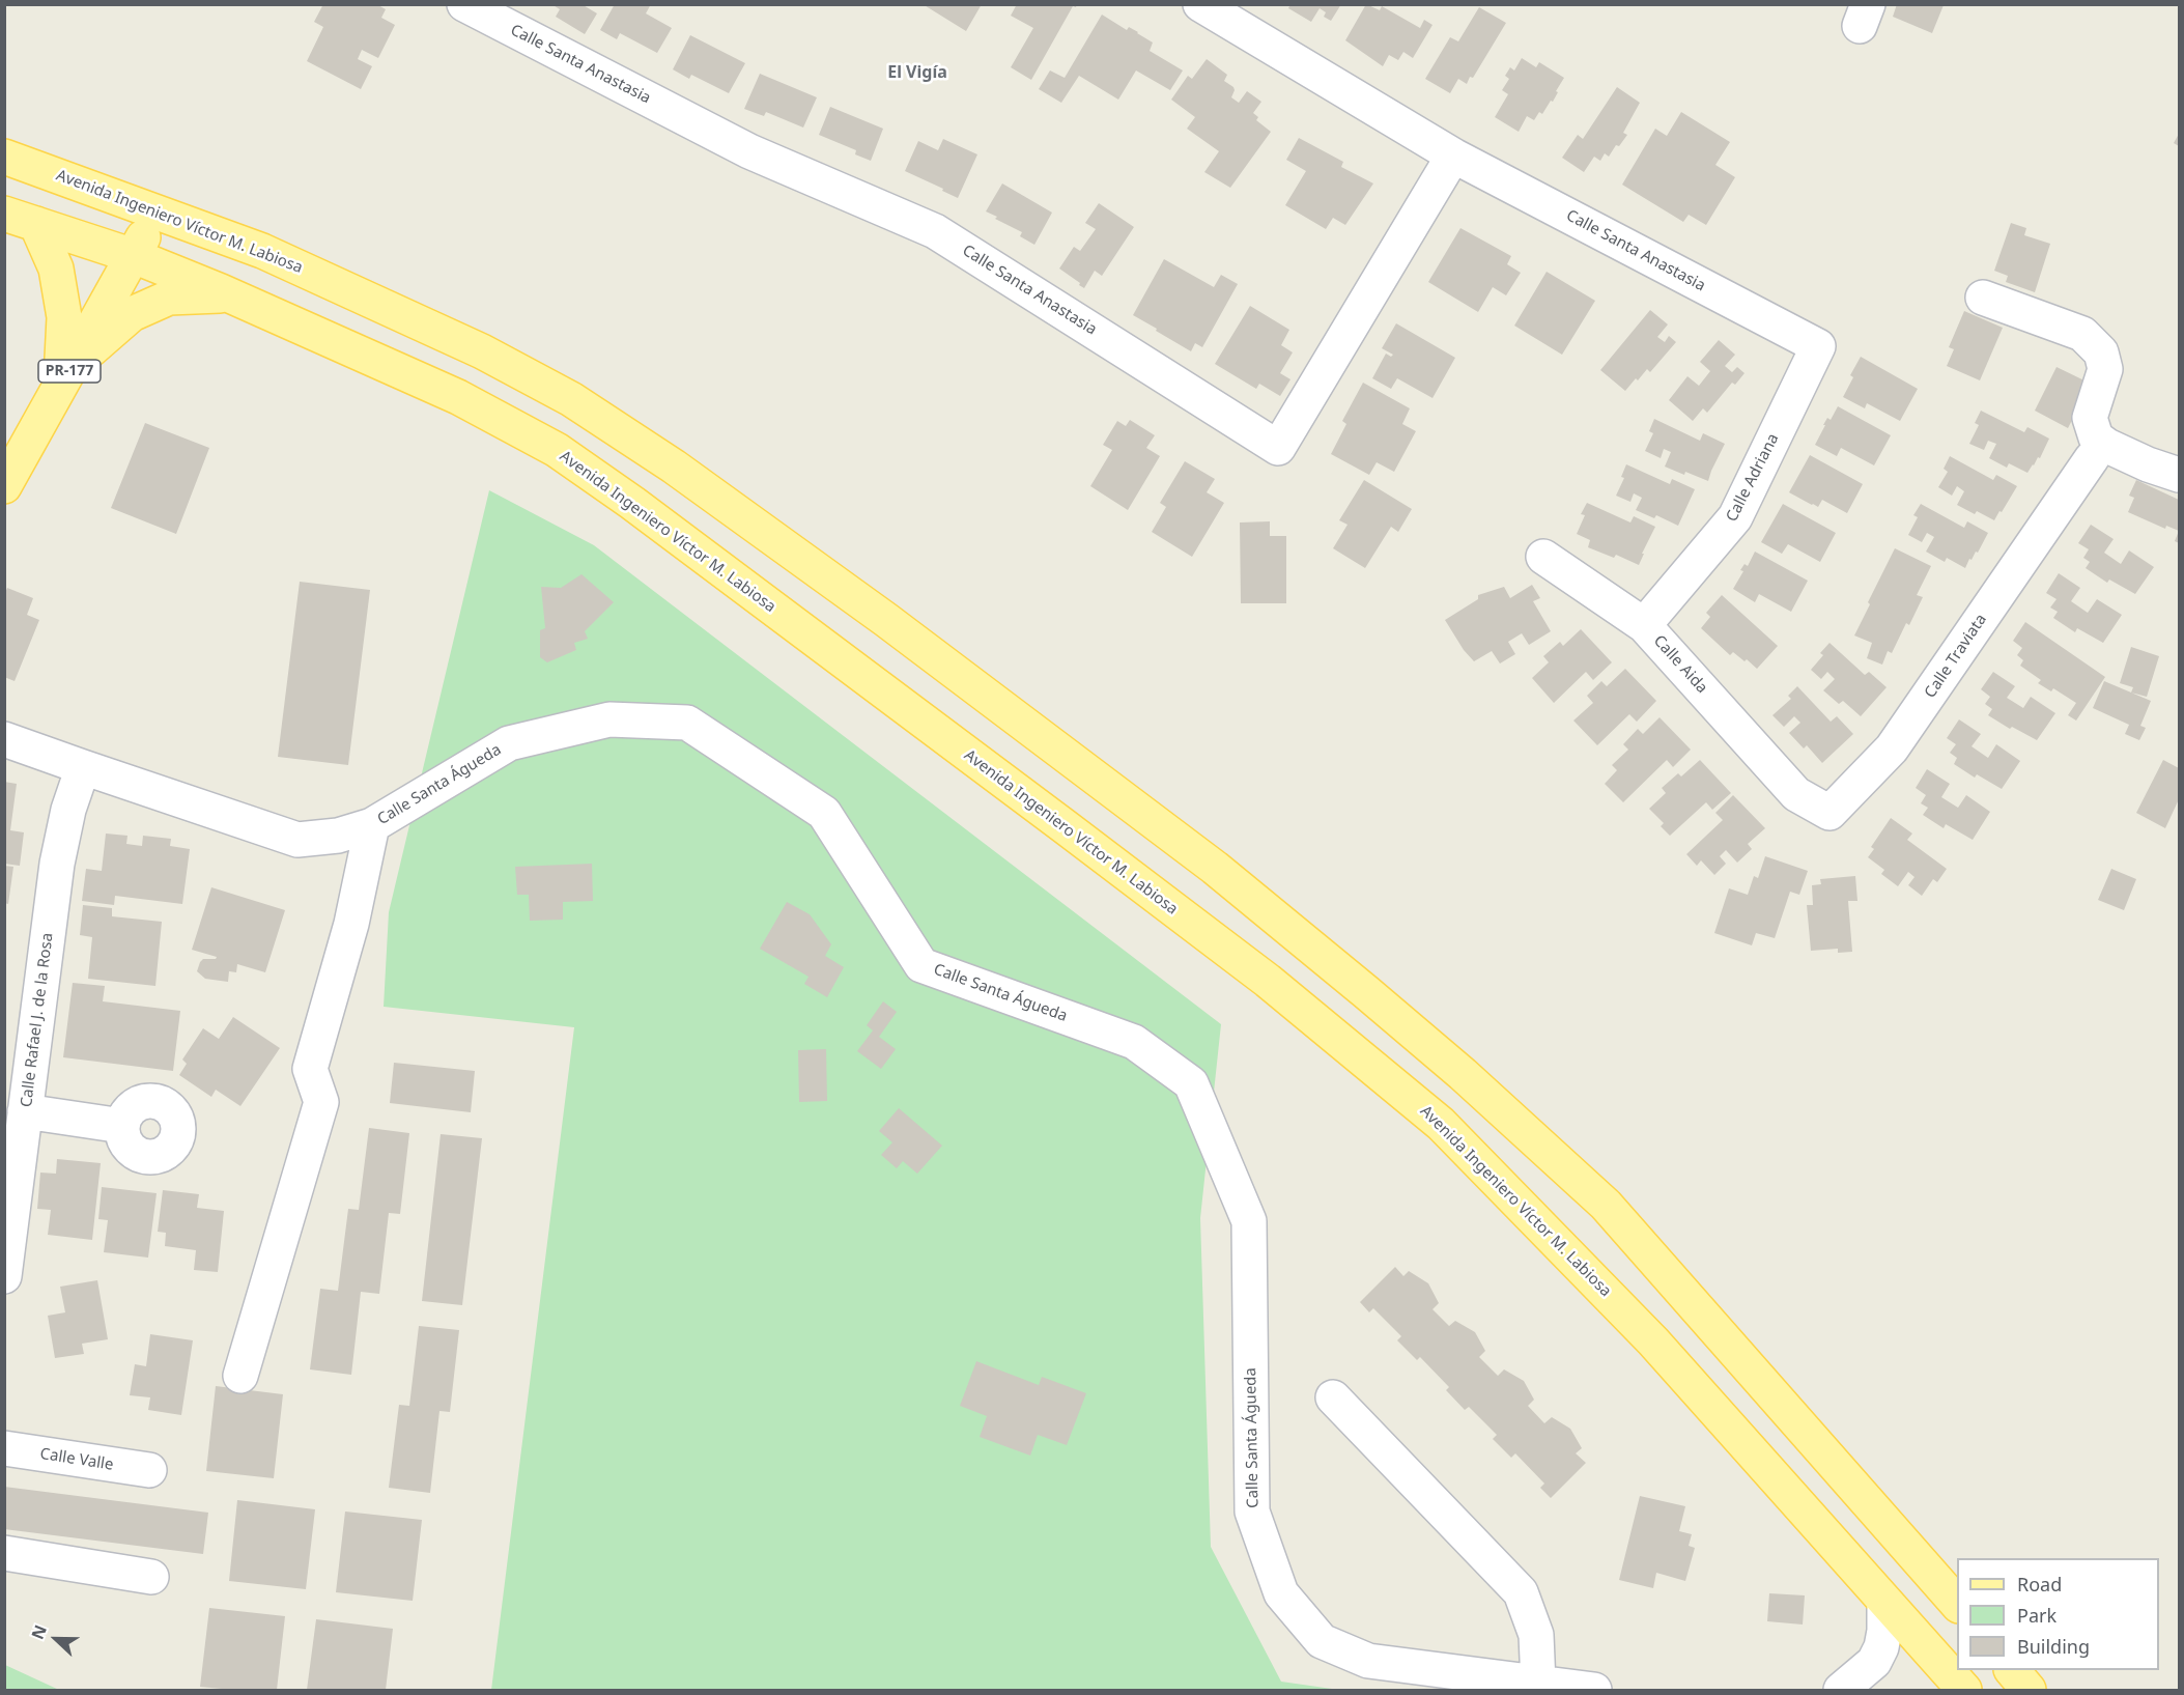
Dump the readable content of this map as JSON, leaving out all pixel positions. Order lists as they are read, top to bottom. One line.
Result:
{"streets":{"main road":["Avenida Ingeniero Víctor M. Labiosa","PR-177"],"street":["Calle Santa Anastasia","Calle Adriana","Calle Traviata","Calle Aida","Calle Santa Águeda","Calle Rafael J. de la Rosa","Calle Valle"]},"crossings":[["Calle Santa Anastasia","Calle Adriana"],["Avenida Ingeniero Víctor M. Labiosa","PR-177"],["Calle Adriana","Calle Aida"],["Calle Traviata","Calle Aida"],["Calle Santa Águeda","Calle Rafael J. de la Rosa"]],"districts":["El Vigía"],"legend":["Road","Park","Building"],"north":"left"}
